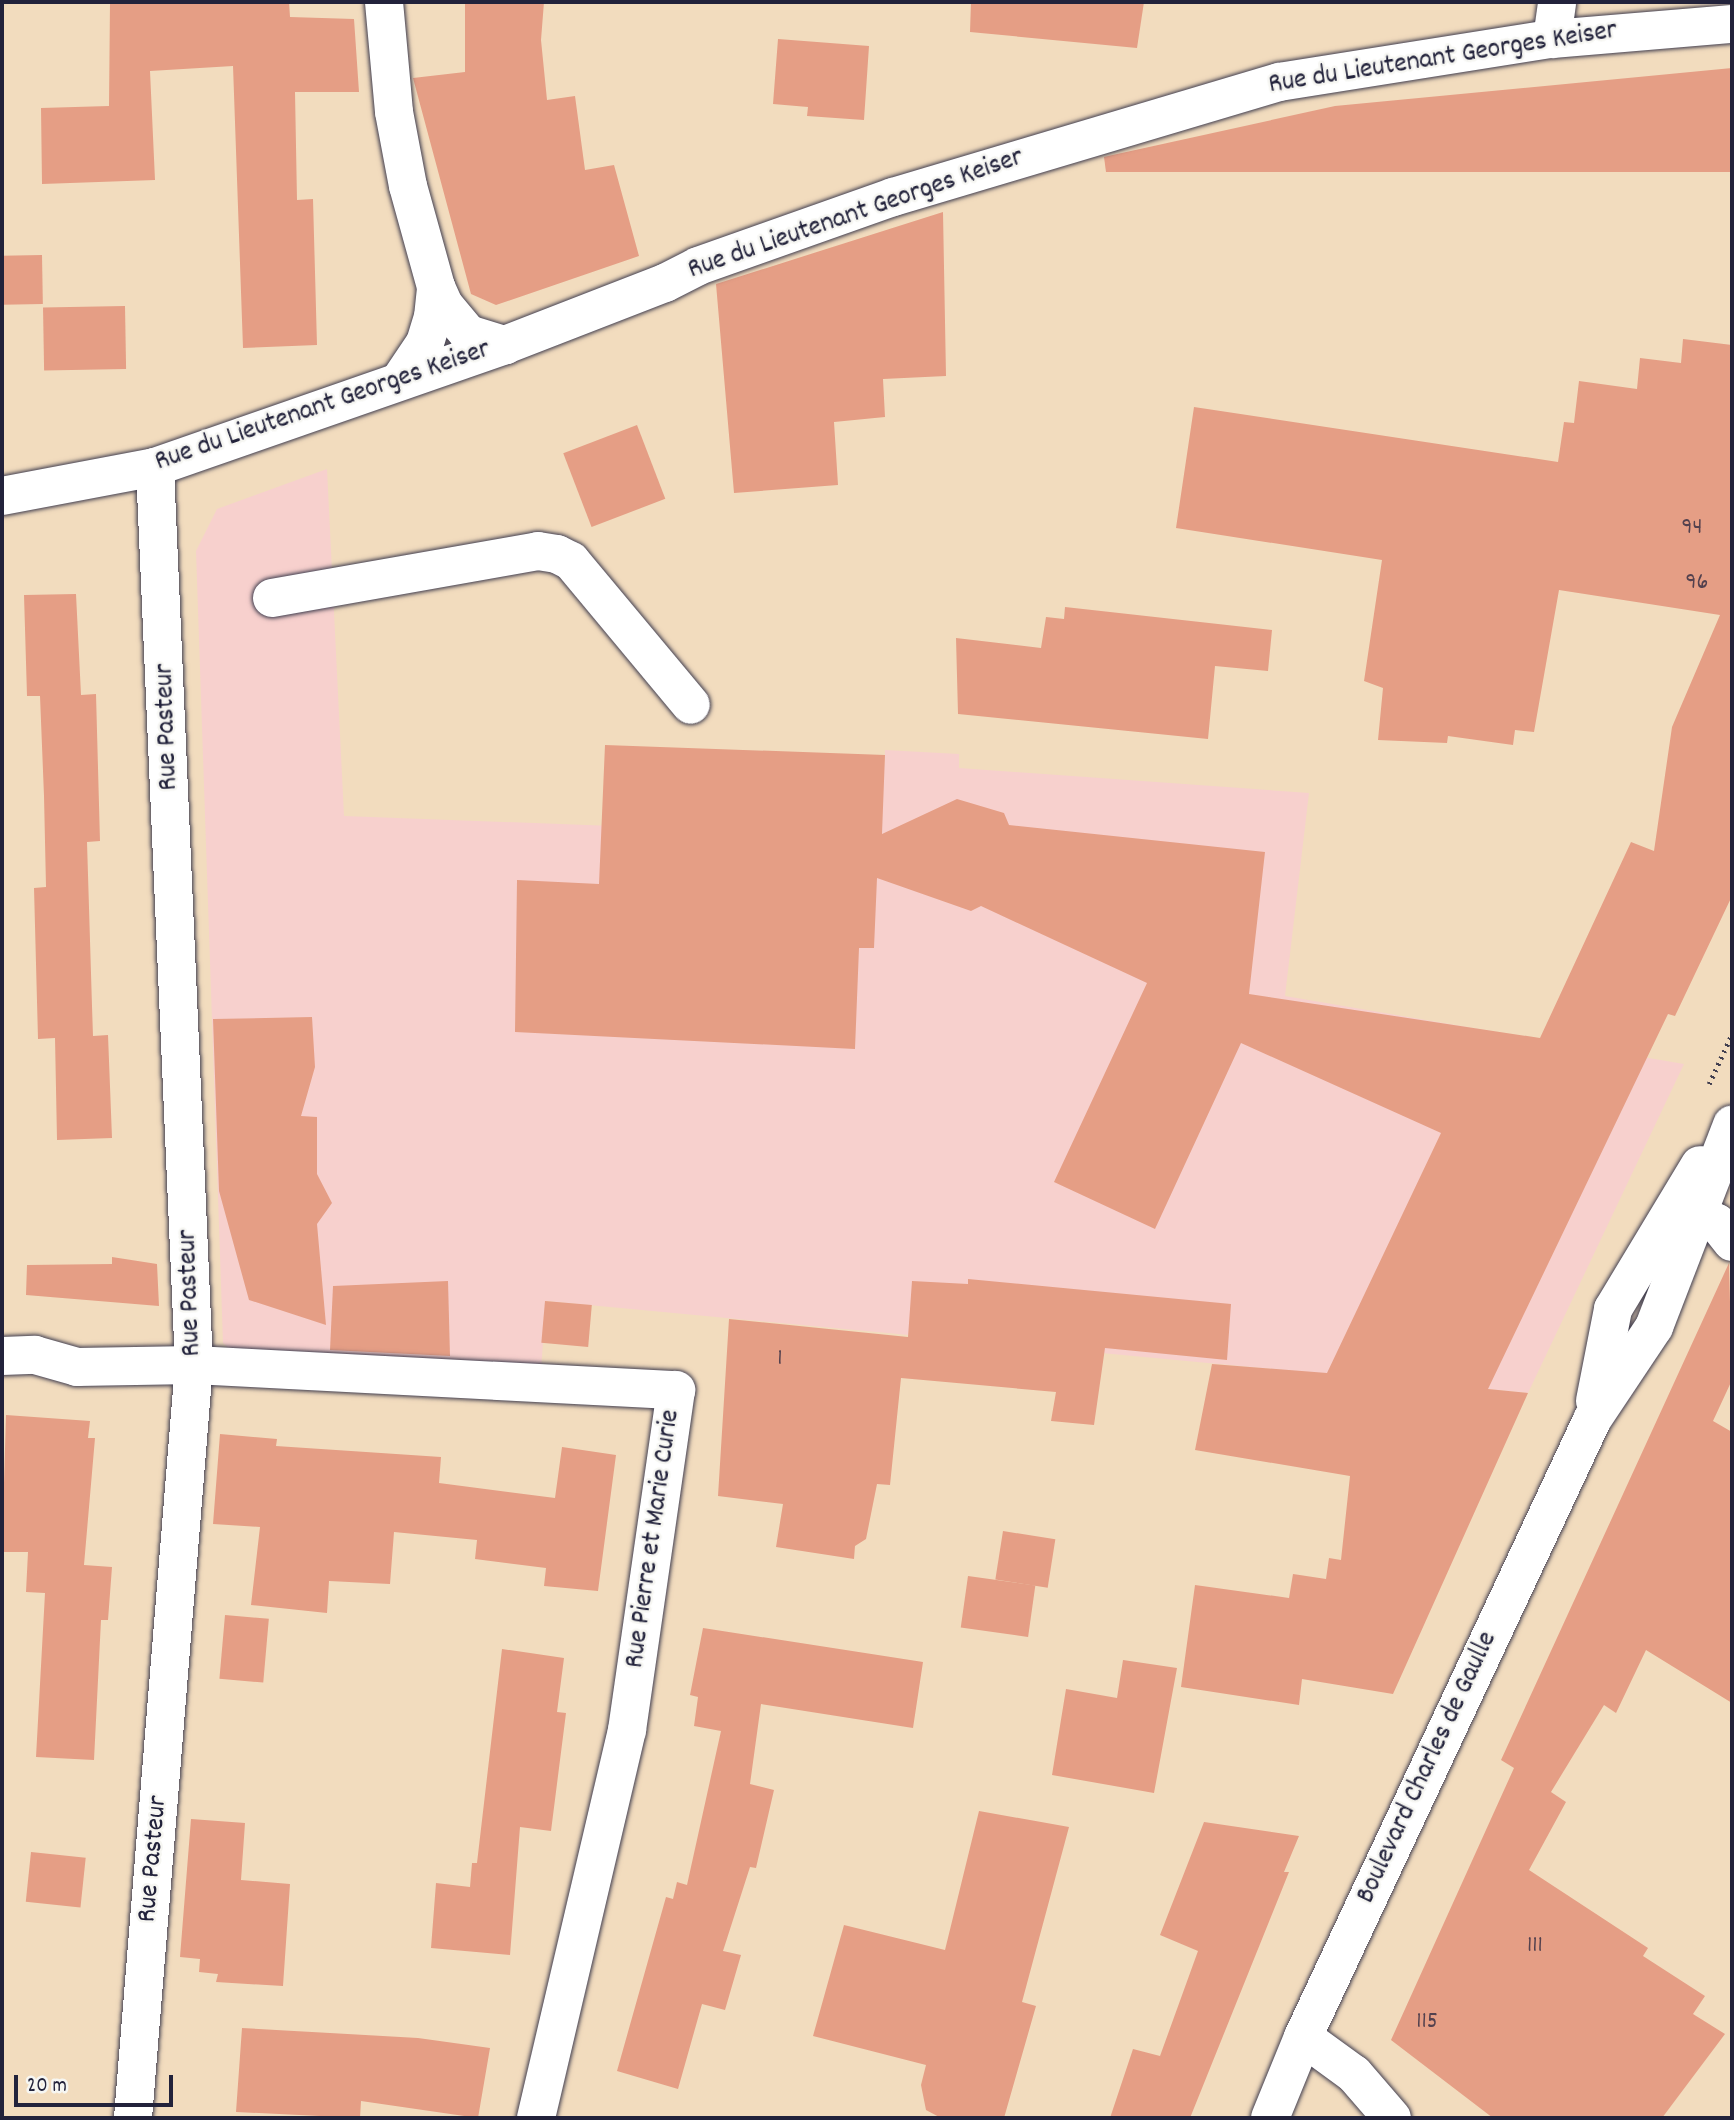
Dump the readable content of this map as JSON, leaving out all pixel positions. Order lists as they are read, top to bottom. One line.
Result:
{"streets":{"street":["Rue du Lieutenant Georges Keiser","Rue Pasteur","Rue Pierre et Marie Curie","Boulevard Charles de Gaulle"]},"crossings":[["Rue du Lieutenant Georges Keiser","Rue Pasteur"],["Rue Pasteur","Rue Pierre et Marie Curie"]],"house_numbers":["94","96","1","111","115"],"scale_bar":"20 m"}
